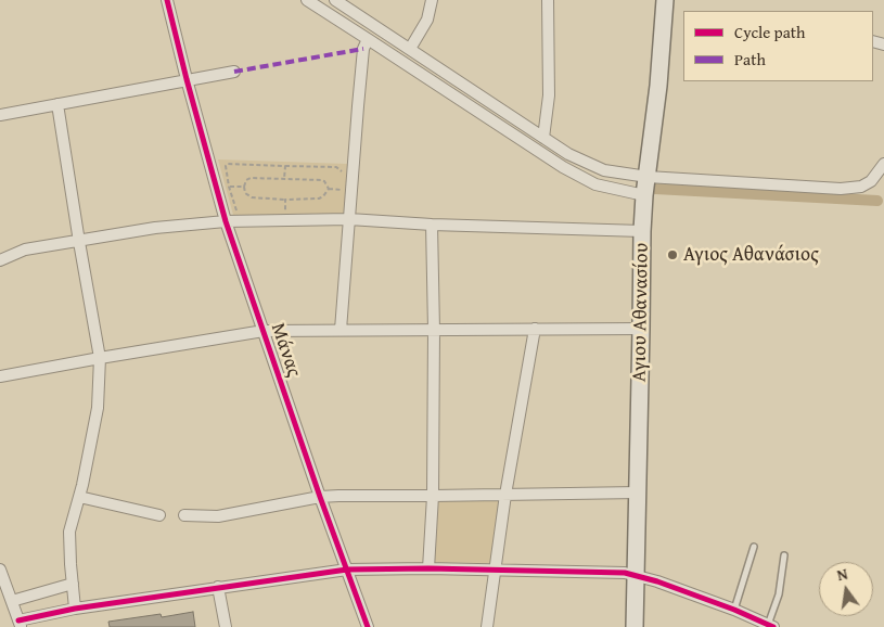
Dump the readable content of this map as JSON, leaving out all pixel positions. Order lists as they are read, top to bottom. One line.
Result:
{"streets":{"main road":["Αγιου Αθανασίου"],"street":["Μάνας"]},"places":["Αγιος Αθανάσιος"],"legend":["Cycle path","Path"],"north":"top"}
